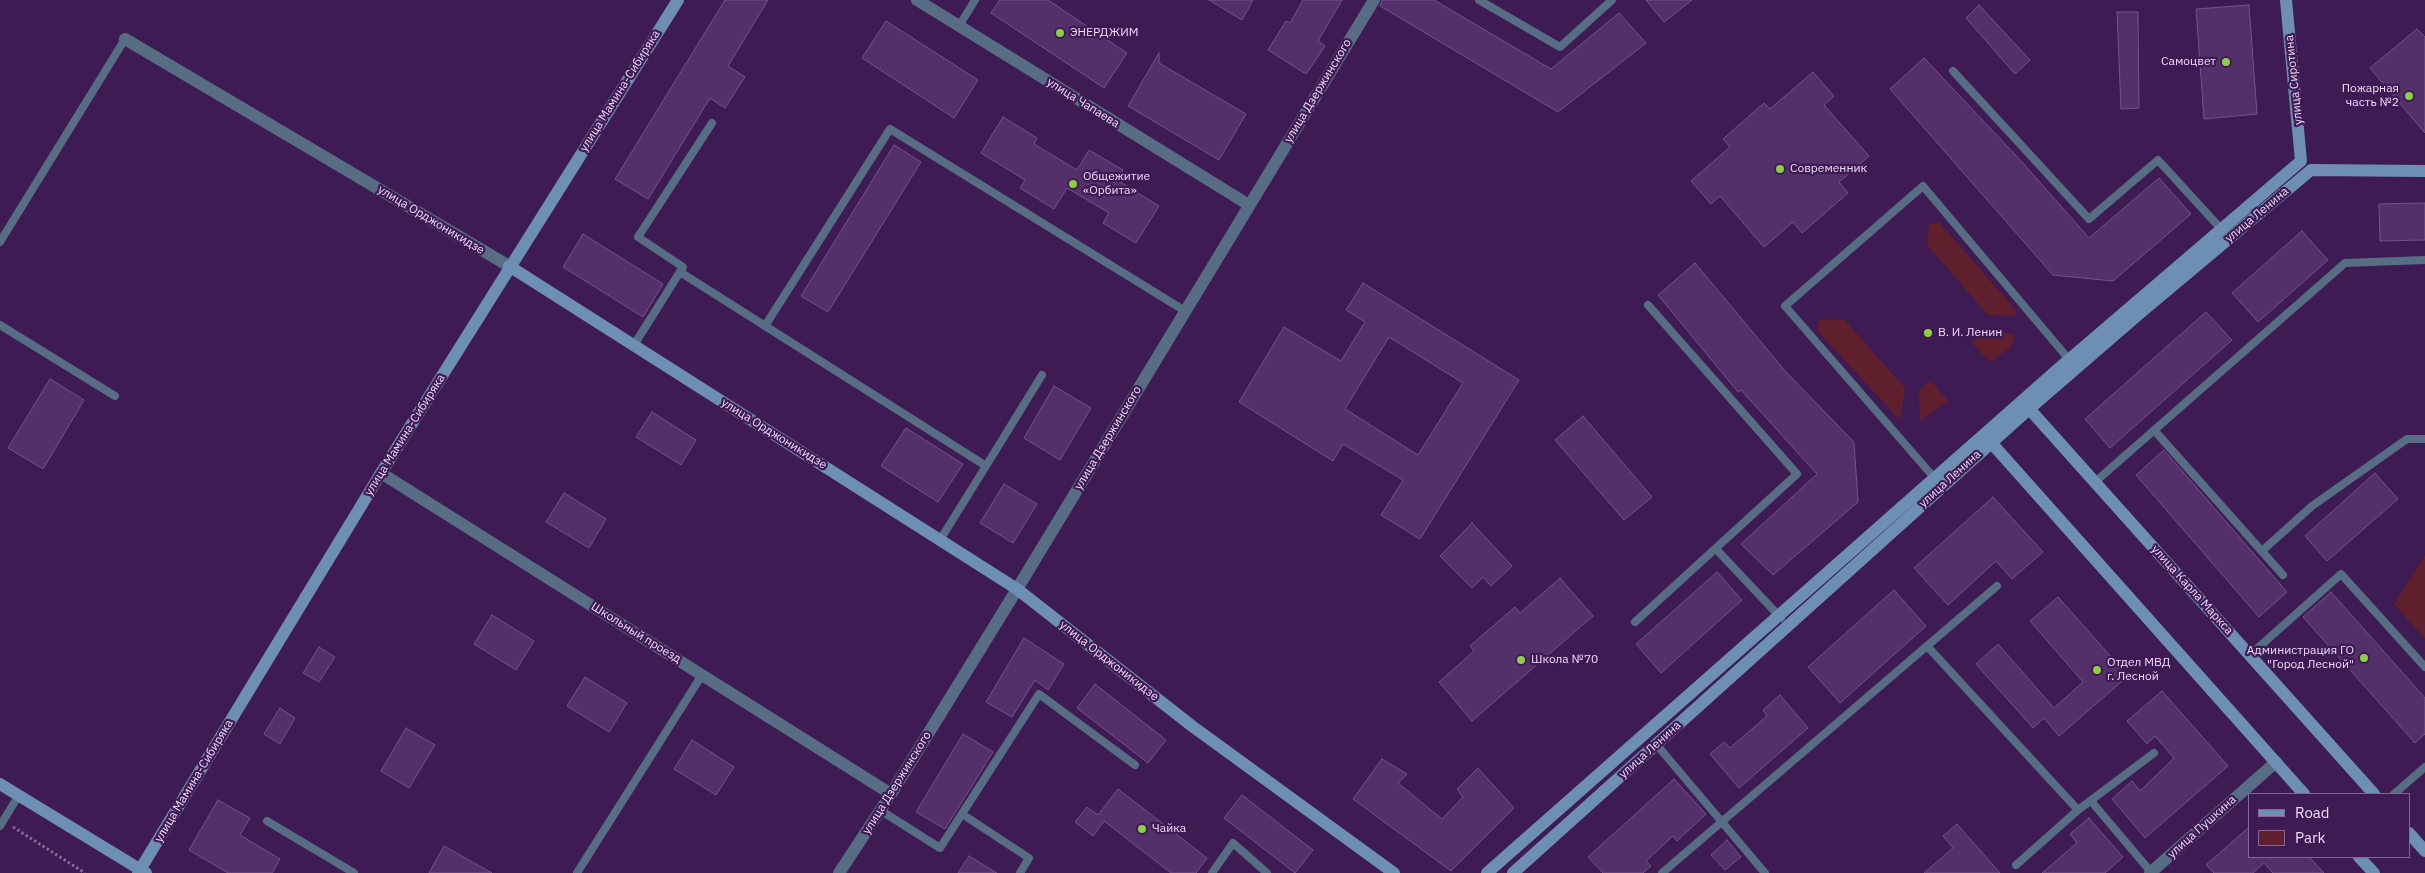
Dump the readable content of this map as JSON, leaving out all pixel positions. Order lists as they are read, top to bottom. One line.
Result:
{"streets":{"main road":["улица Сиротина","улица Мамина-Сибиряка","улица Ленина","улица Орджоникидзе","улица Карла Маркса"],"street":["улица Дзержинского","улица Чапаева","Школьный проезд","улица Пушкина"]},"crossings":[["улица Мамина-Сибиряка","улица Орджоникидзе"],["улица Мамина-Сибиряка","Школьный проезд"],["улица Дзержинского","улица Чапаева"],["улица Дзержинского","улица Орджоникидзе"],["улица Дзержинского","Школьный проезд"],["улица Ленина","улица Карла Маркса"]],"places":["ЭНЕРДЖИМ","Самоцвет","Пожарная часть №2","Современник","Общежитие «Орбита»","В. И. Ленин","Администрация ГО \"Город Лесной\"","Школа №70","Отдел МВД г. Лесной","Чайка"],"legend":["Road","Park"]}
